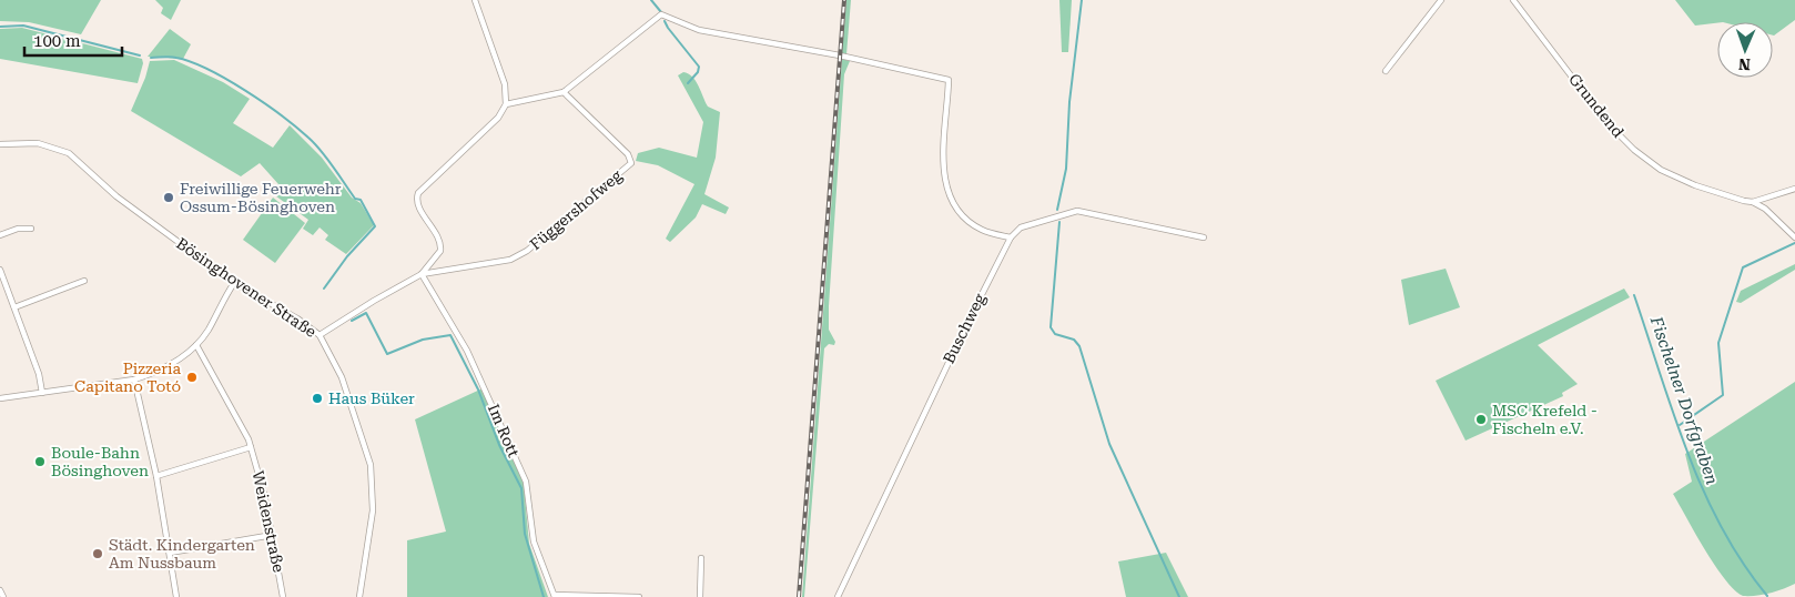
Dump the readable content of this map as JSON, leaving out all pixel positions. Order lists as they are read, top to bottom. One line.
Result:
{"streets":{"street":["Grundend","Függershofweg","Bösinghovener Straße","Buschweg","Im Rott","Weidenstraße"]},"crossings":[["Függershofweg","Im Rott"]],"water":["Fischelner Dorfgraben"],"places":["Freiwillige Feuerwehr Ossum-Bösinghoven","Pizzeria Capitano Totó","Haus Büker","MSC Krefeld - Fischeln e.V.","Boule-Bahn Bösinghoven","Städt. Kindergarten Am Nussbaum"],"scale_bar":"100 m","north":"bottom"}
